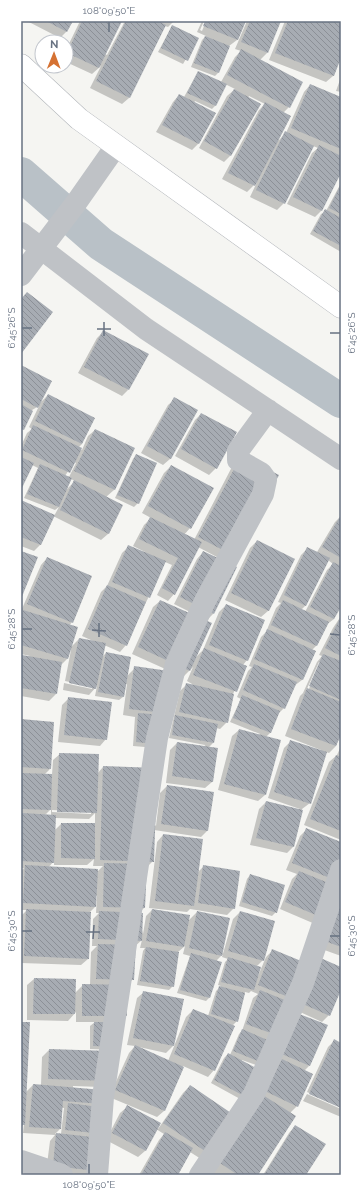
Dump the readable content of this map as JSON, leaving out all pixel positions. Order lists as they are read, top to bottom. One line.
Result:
{"north":"top","coordinates":["108°09'50\"E","6°45'26\"S","6°45'28\"S","6°45'30\"S"]}
